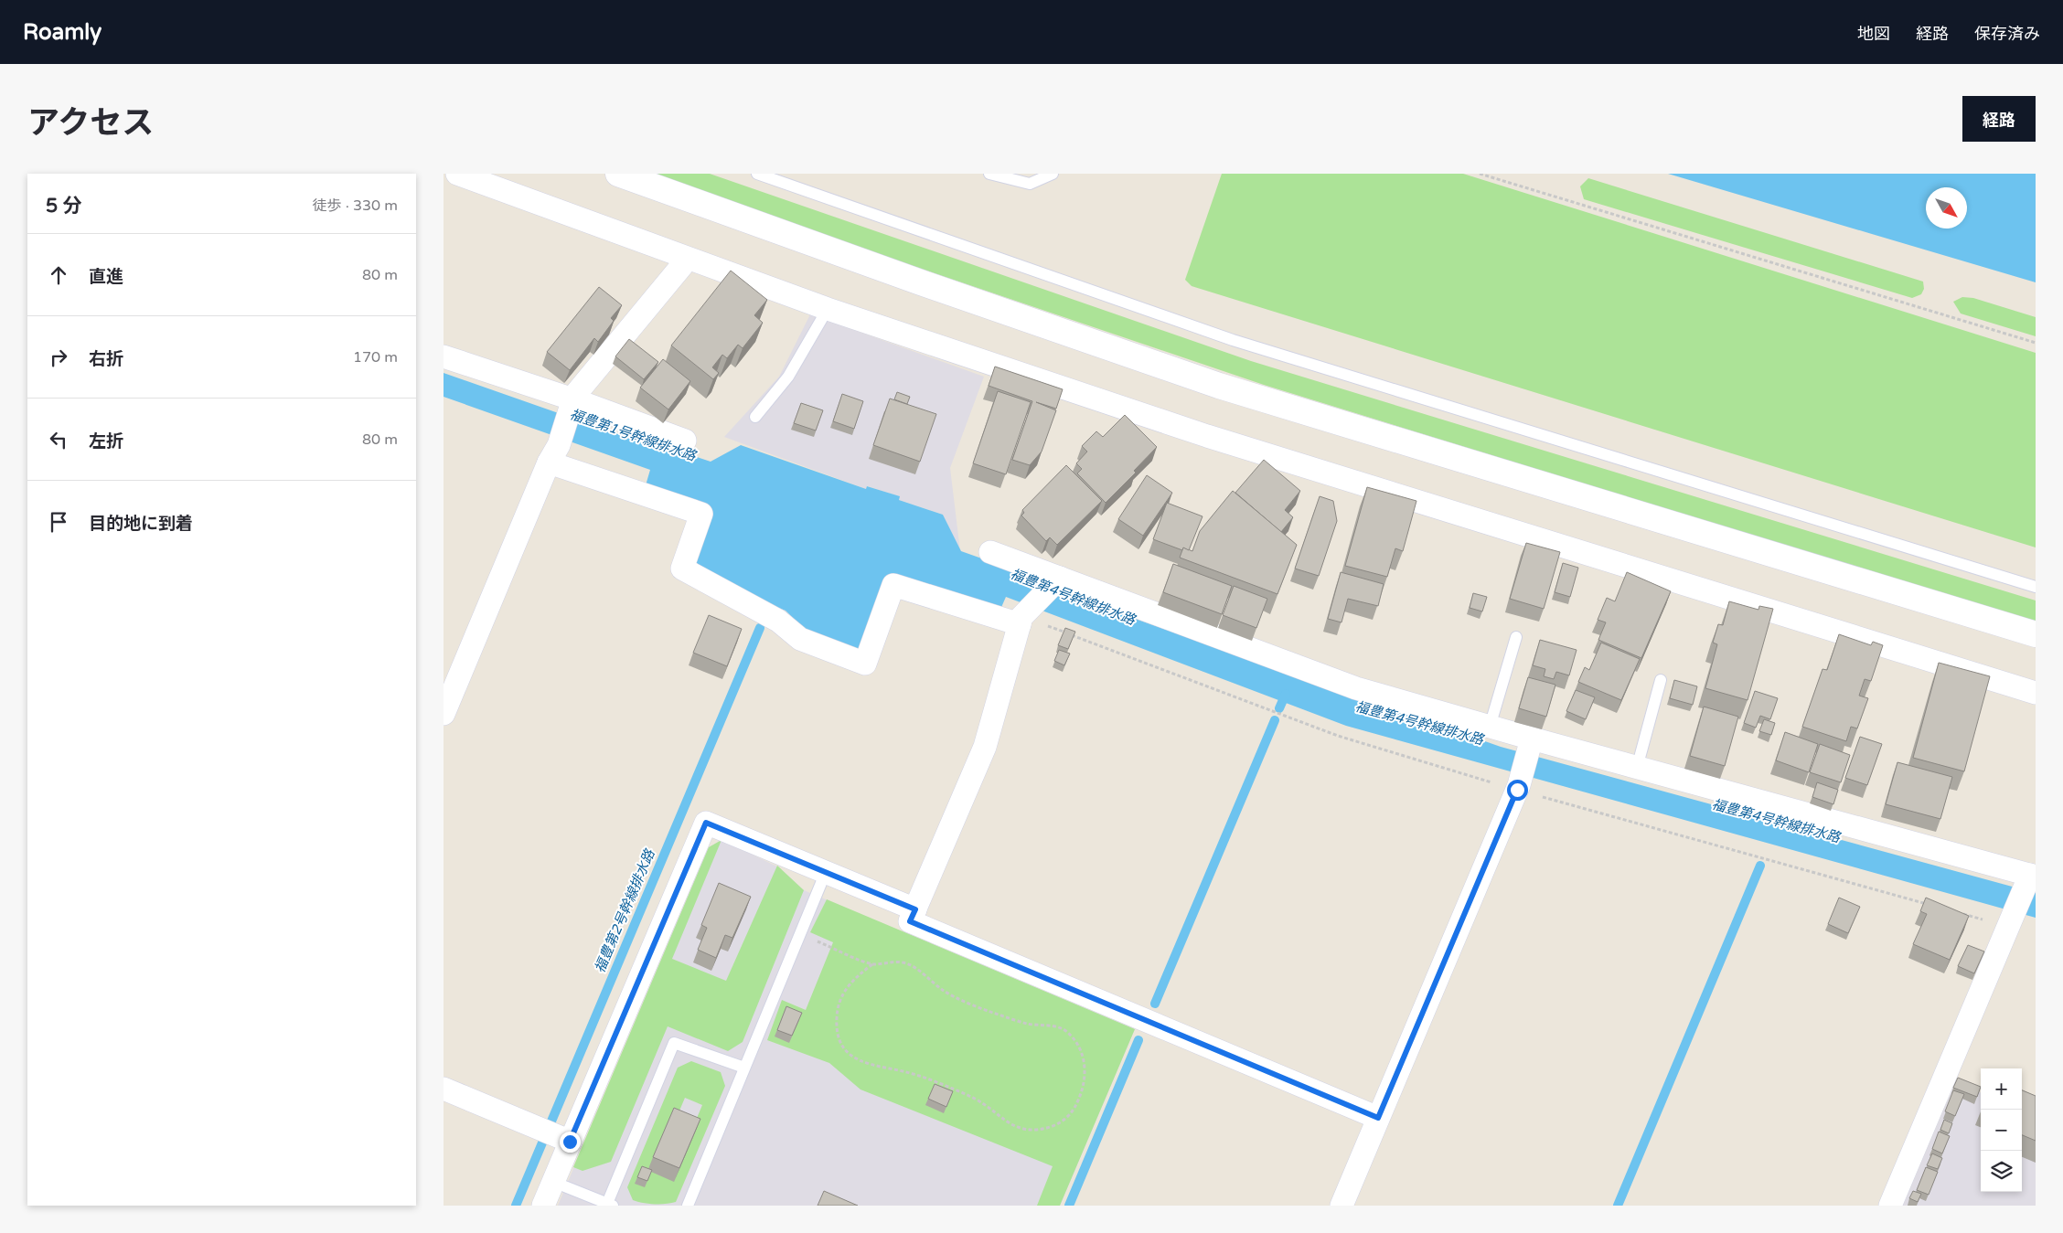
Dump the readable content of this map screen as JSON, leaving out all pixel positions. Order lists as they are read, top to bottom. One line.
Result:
{"water":["福豊第1号幹線排水路","福豊第4号幹線排水路","福豊第2号幹線排水路"],"north":"bottom right","page":{"header":"Roamly","nav":["地図","経路","保存済み"],"title":"アクセス","buttons":"経路","heading":["5 分","徒歩 · 330 m"],"list":[["直進","80 m"],["右折","170 m"],["左折","80 m"],"目的地に到着"],"map_buttons":["+","−"]}}
